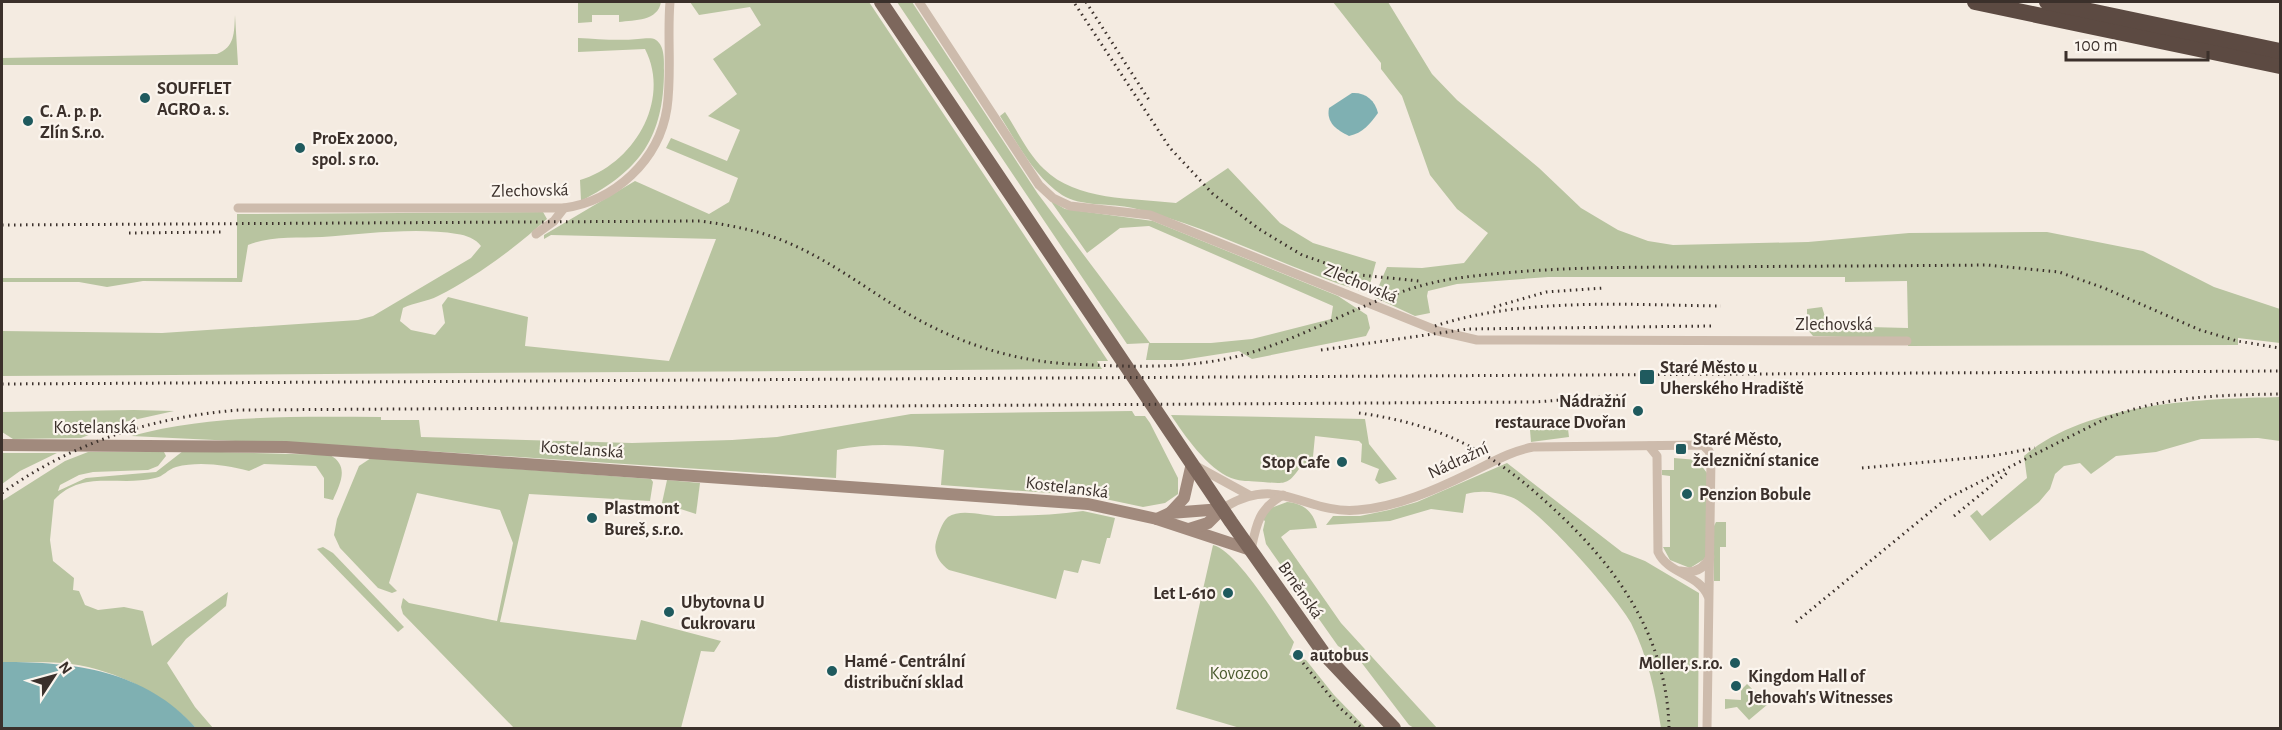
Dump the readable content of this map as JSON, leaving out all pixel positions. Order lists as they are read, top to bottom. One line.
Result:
{"streets":{"main road":["Kostelanská","Brněnská"],"street":["Zlechovská","Nádražní"]},"crossings":[["Kostelanská","Brněnská"],["Nádražní","Brněnská"]],"parks":["Kovozoo"],"places":{"other":["SOUFFLET AGRO a. s.","C. A. p. p. Zlín S.r.o.","ProEx 2000, spol. s r.o.","Nádražní restaurace Dvořan","Stop Cafe","Penzion Bobule","Plastmont Bureš, s.r.o.","Let L-610","Ubytovna U Cukrovaru","autobus","Moller, s.r.o.","Hamé - Centrální distribuční sklad","Kingdom Hall of Jehovah's Witnesses"],"transit":["Staré Město u Uherského Hradiště","Staré Město, železniční stanice"]},"scale_bar":"100 m","north":"top right"}
